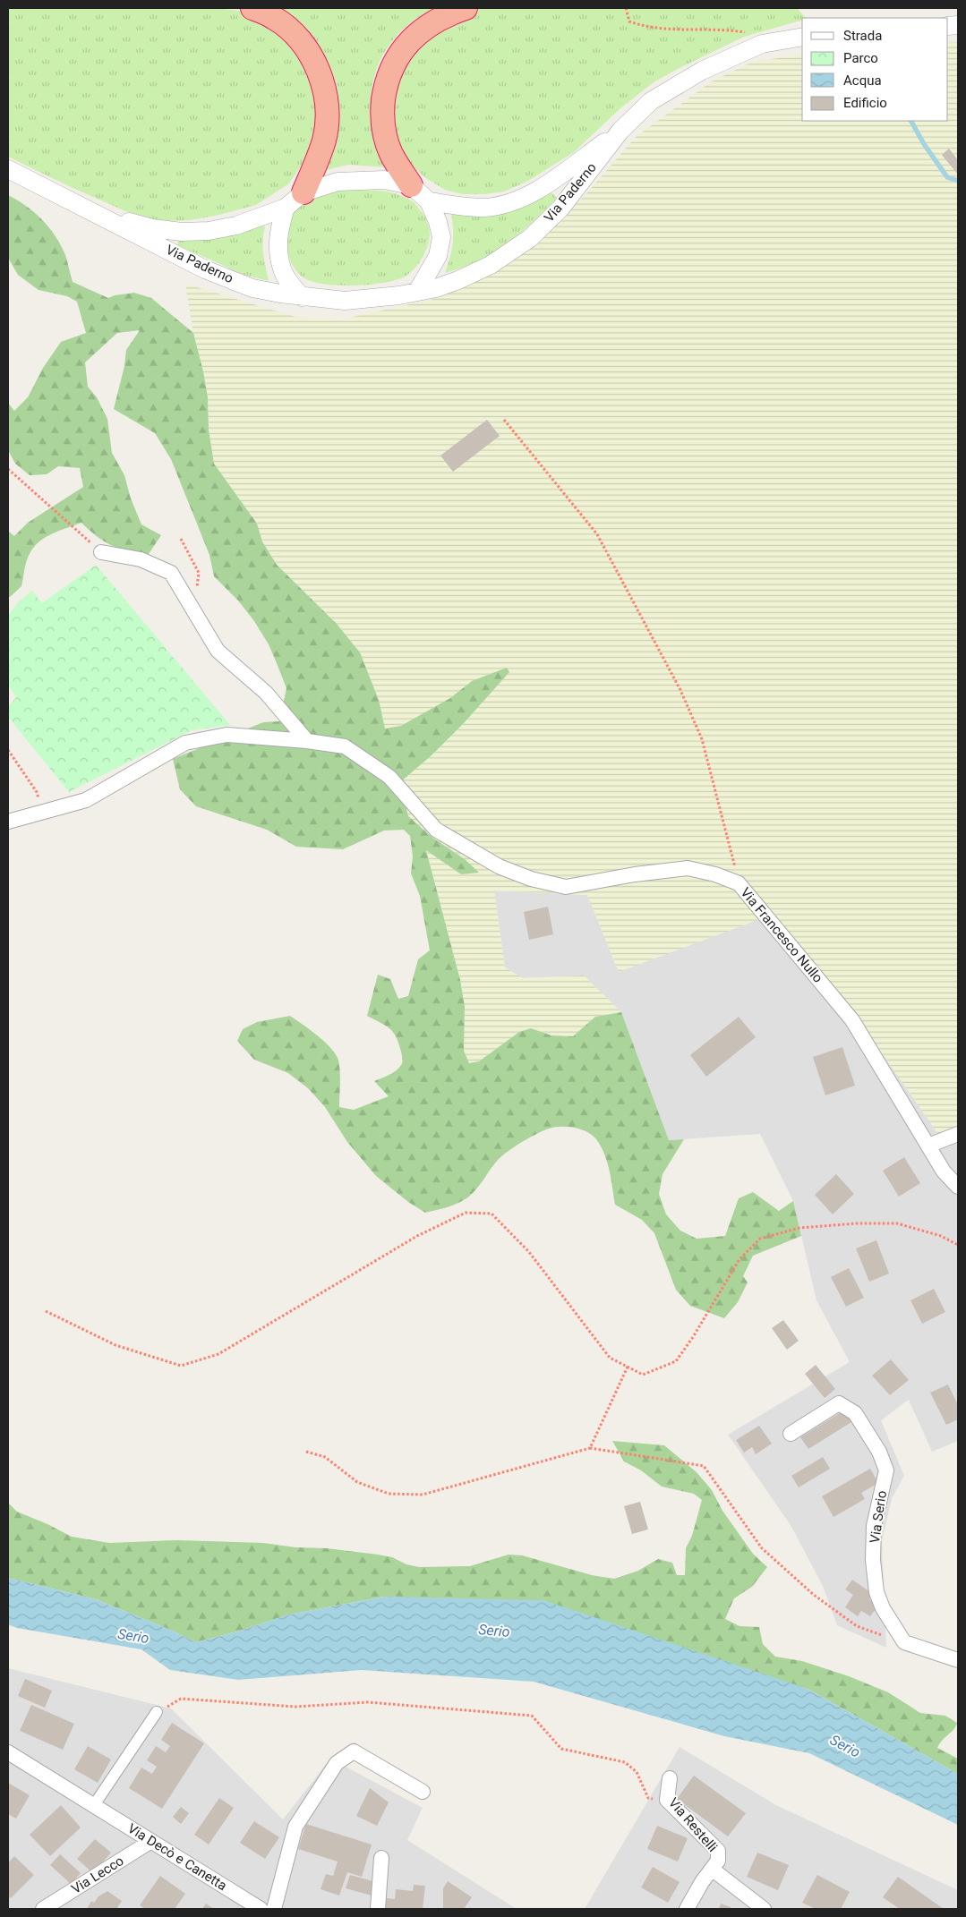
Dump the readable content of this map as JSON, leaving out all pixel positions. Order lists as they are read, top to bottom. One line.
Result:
{"streets":{"street":["Via Paderno","Via Francesco Nullo","Via Serio","Via Restelli","Via Decò e Canetta","Via Lecco"]},"crossings":[["Via Decò e Canetta","Via Lecco"]],"water":["Serio"],"legend":["Strada","Parco","Acqua","Edificio"]}
